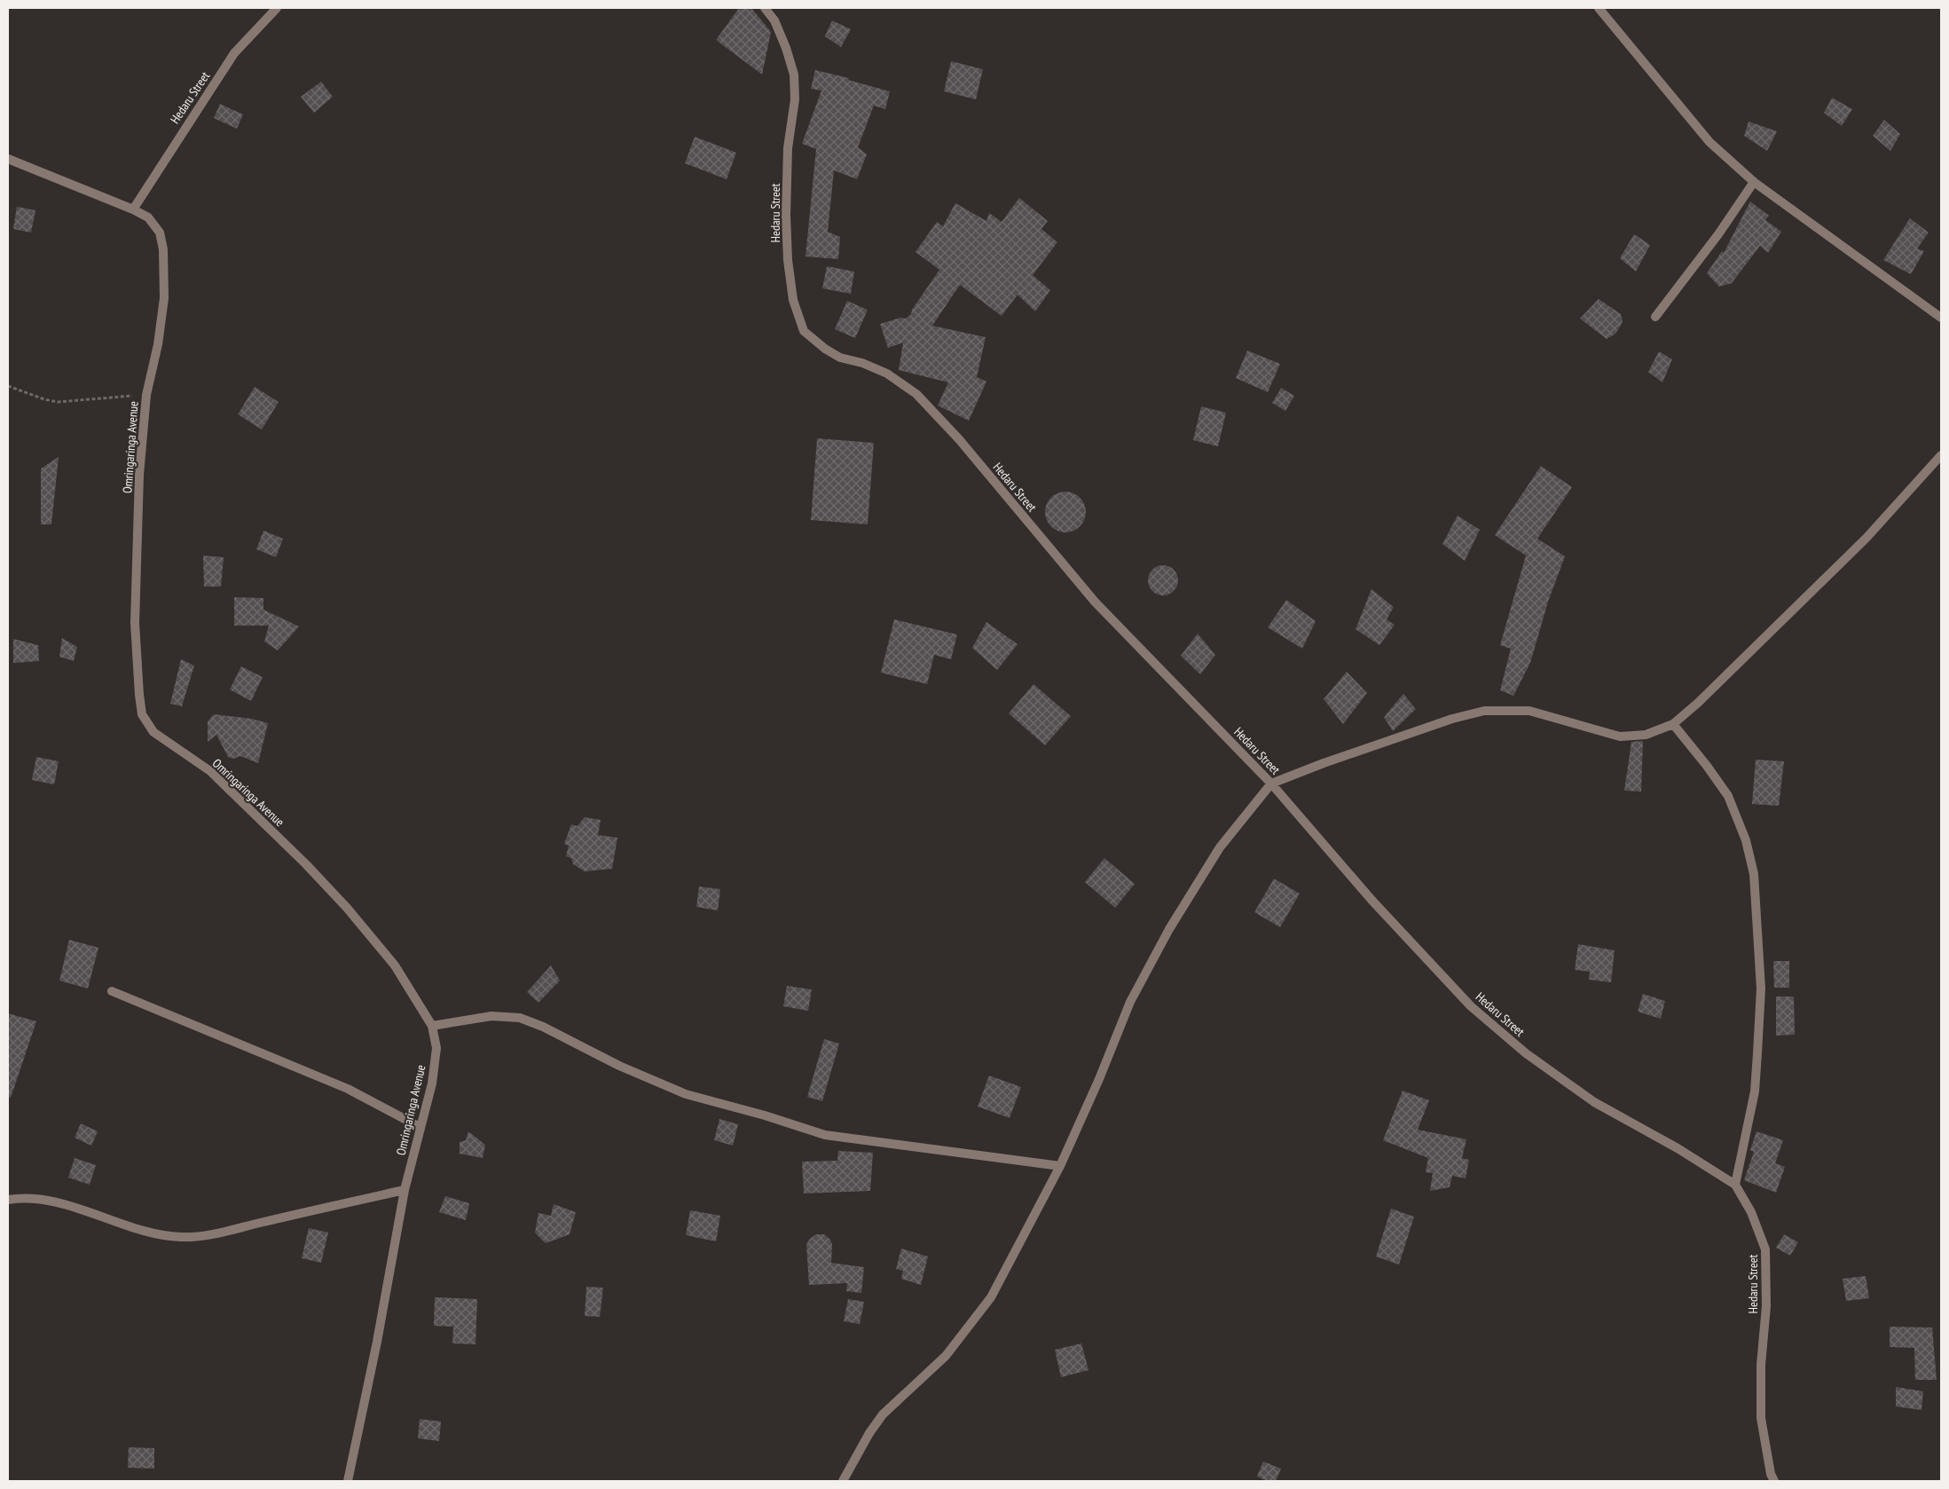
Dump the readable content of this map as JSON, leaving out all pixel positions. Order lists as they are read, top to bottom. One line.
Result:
{"streets":{"street":["Hedaru Street","Omringaringa Avenue"]},"crossings":[["Hedaru Street","Omringaringa Avenue"]]}
